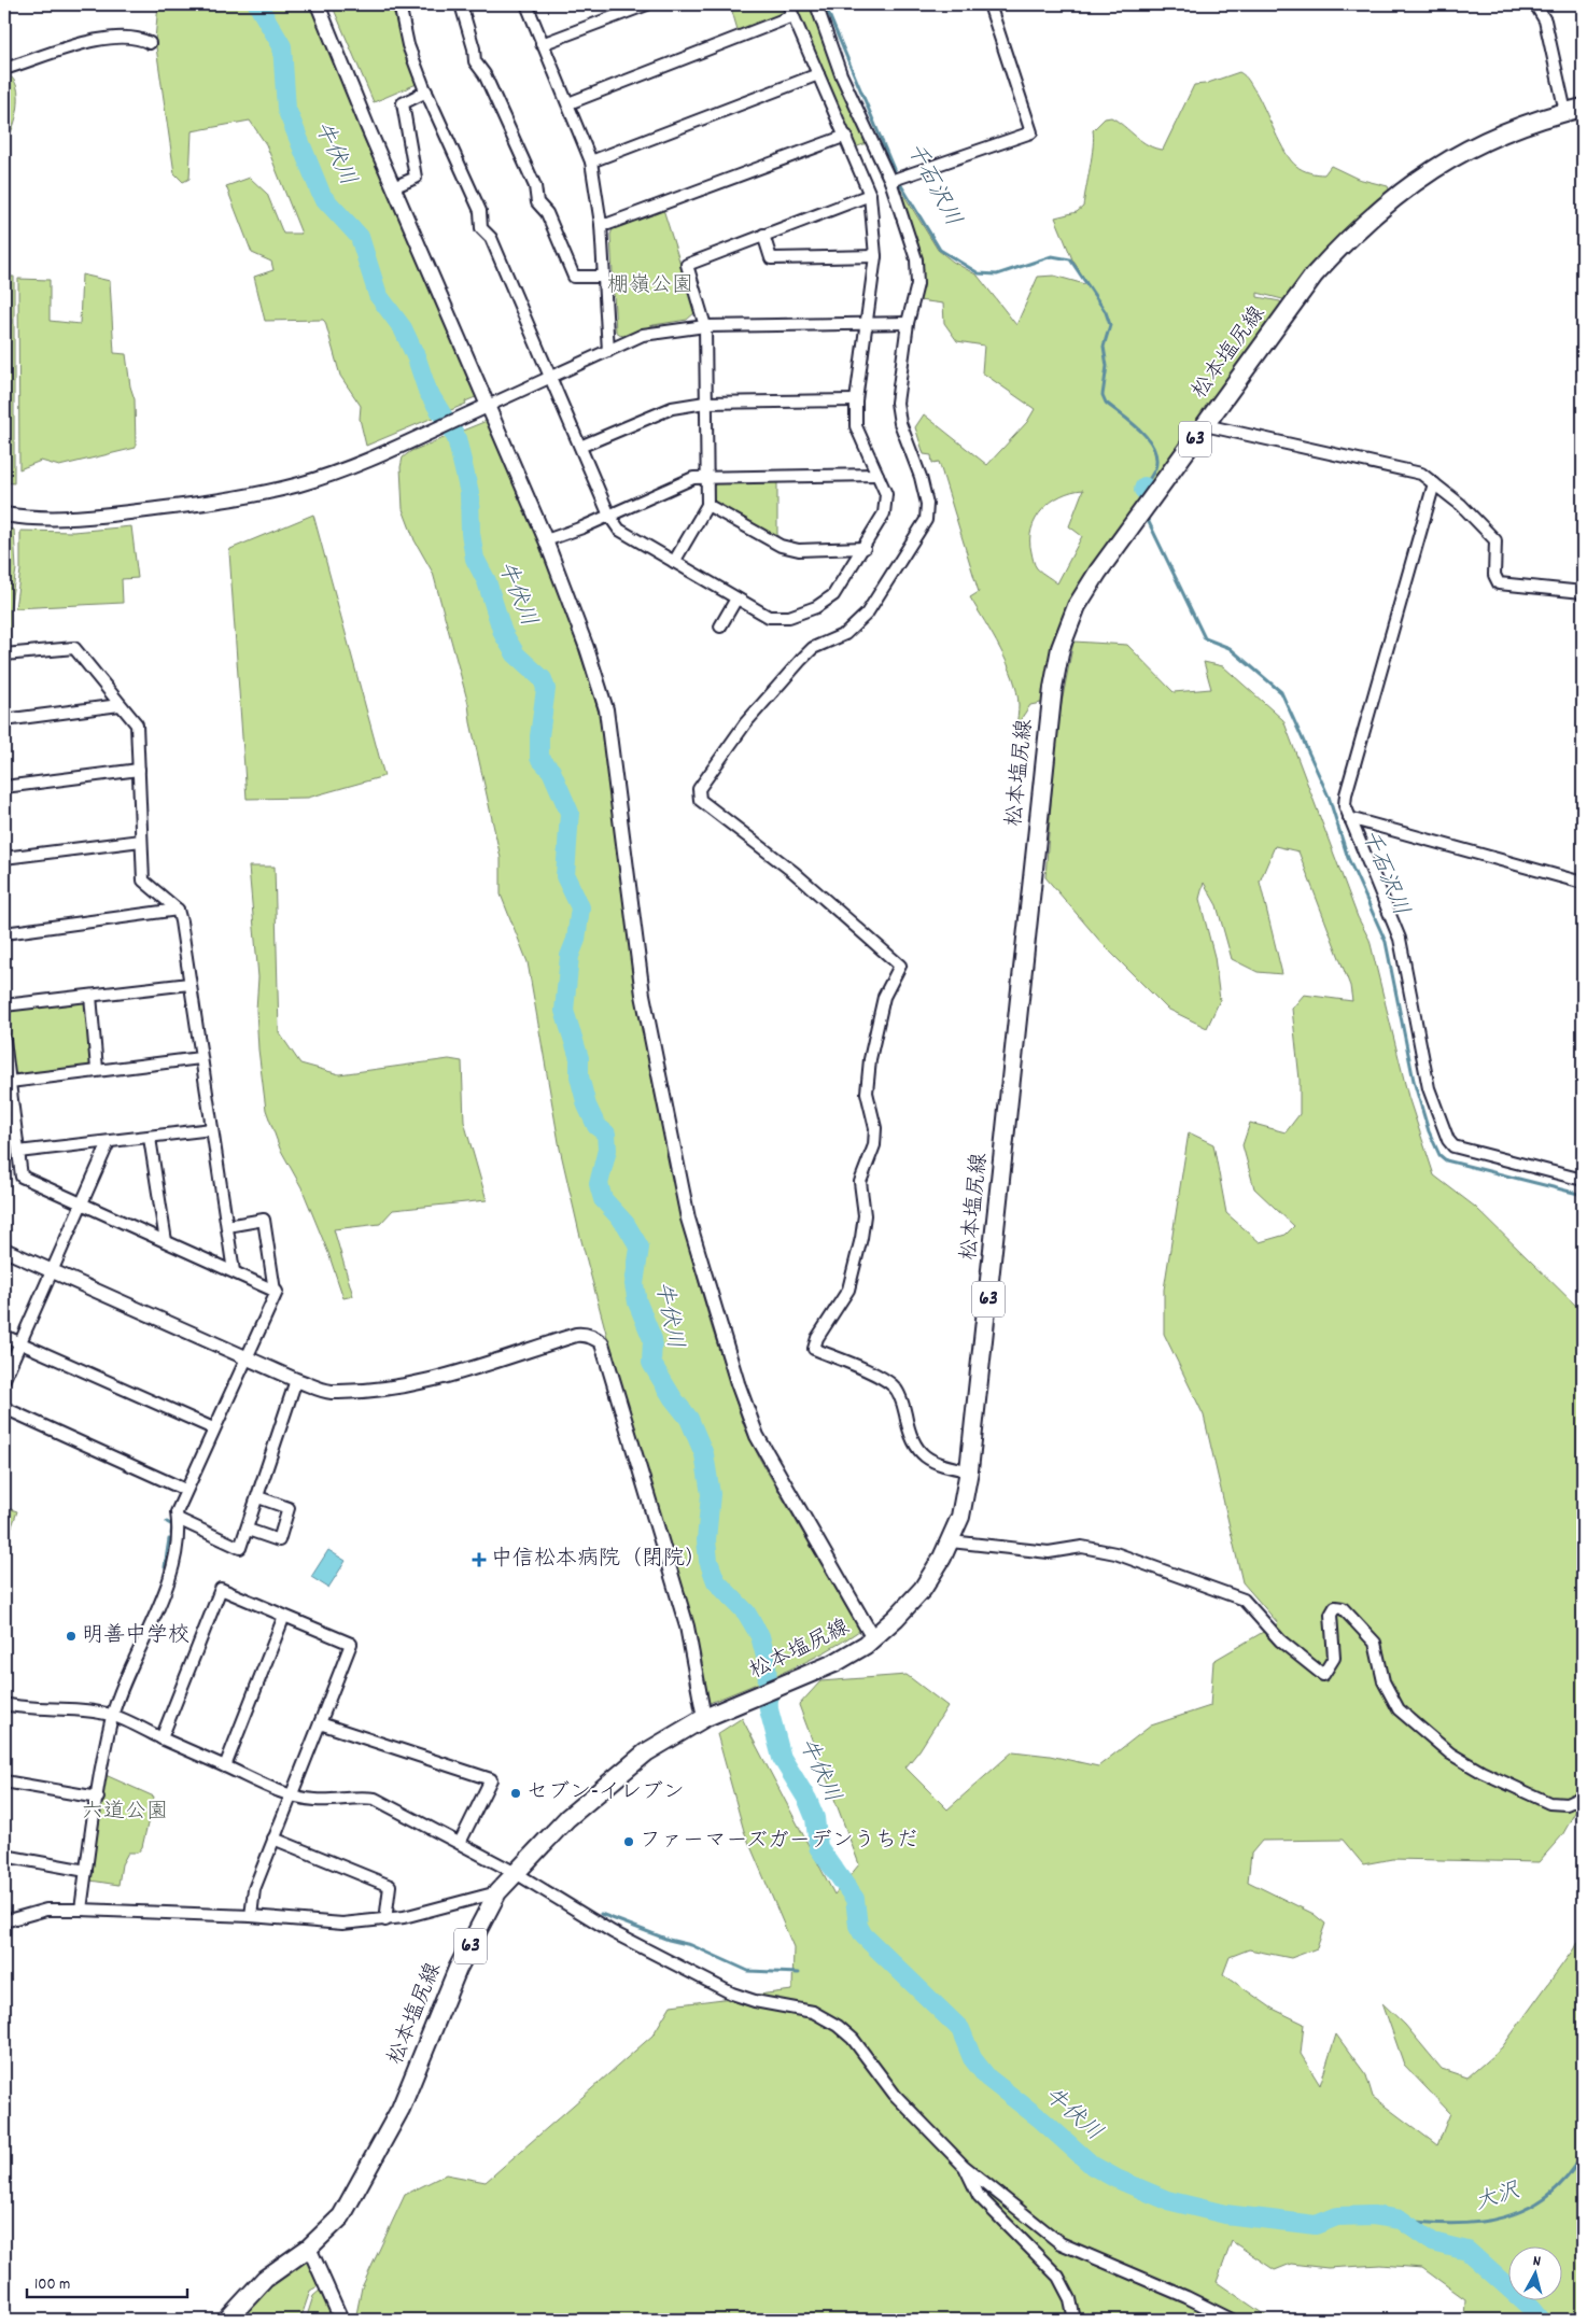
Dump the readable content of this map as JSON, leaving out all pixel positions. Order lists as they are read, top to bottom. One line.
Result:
{"streets":{"main road":["松本塩尻線","63"]},"water":["牛伏川","千石沢川","大沢"],"parks":["棚嶺公園","六道公園"],"places":{"health":["中信松本病院（閉院）"],"other":["明善中学校","セブン-イレブン","ファーマーズガーデンうちだ"]},"scale_bar":"100 m","north":"top"}
